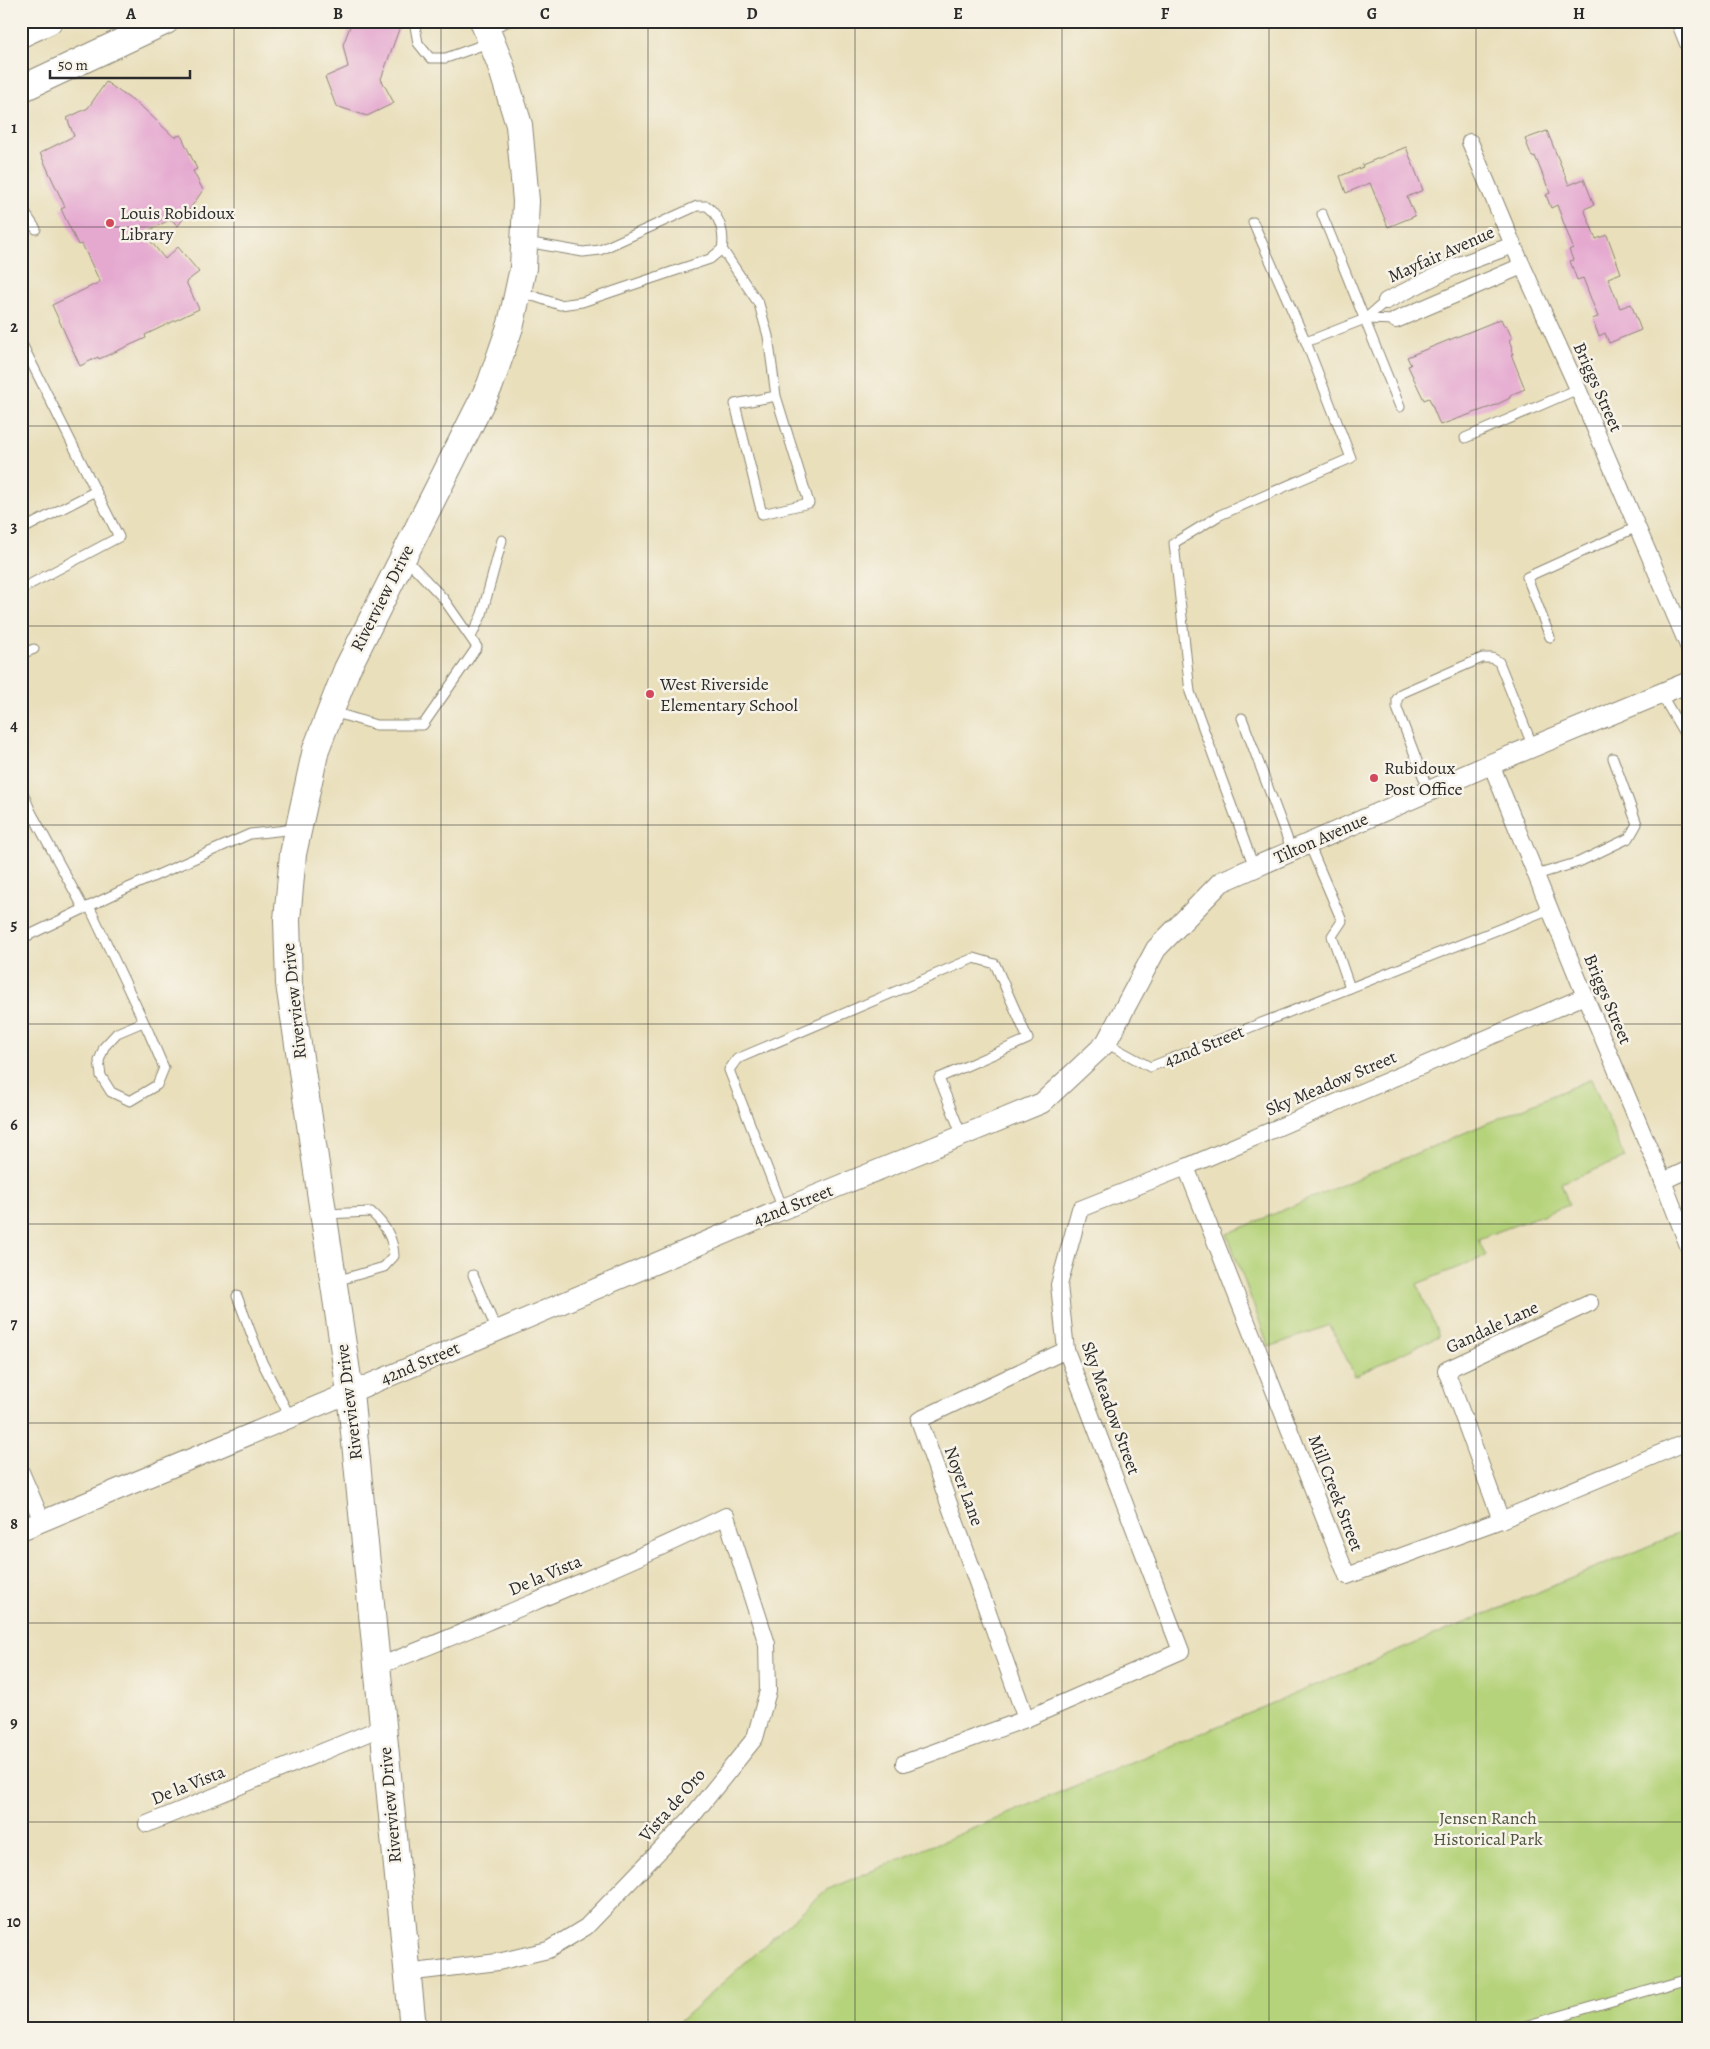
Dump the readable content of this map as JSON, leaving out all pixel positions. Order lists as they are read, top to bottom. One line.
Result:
{"streets":{"main road":["Riverview Drive"],"street":["Mayfair Avenue","Briggs Street","Tilton Avenue","42nd Street","Sky Meadow Street","Gandale Lane","Noyer Lane","Mill Creek Street","De la Vista","Vista de Oro"]},"crossings":[["Mayfair Avenue","Briggs Street"],["Briggs Street","Tilton Avenue"],["Briggs Street","42nd Street"],["Briggs Street","Sky Meadow Street"],["Riverview Drive","42nd Street"],["Riverview Drive","De la Vista"],["Riverview Drive","Vista de Oro"],["Tilton Avenue","42nd Street"],["Sky Meadow Street","Noyer Lane"],["Sky Meadow Street","Mill Creek Street"],["Gandale Lane","Mill Creek Street"],["De la Vista","Vista de Oro"]],"parks":["Jensen Ranch Historical Park"],"places":["Louis Robidoux Library","West Riverside Elementary School","Rubidoux Post Office"],"scale_bar":"50 m","grid":{"columns":["A","B","C","D","E","F","G","H"],"rows":["1","2","3","4","5","6","7","8","9","10"]}}
